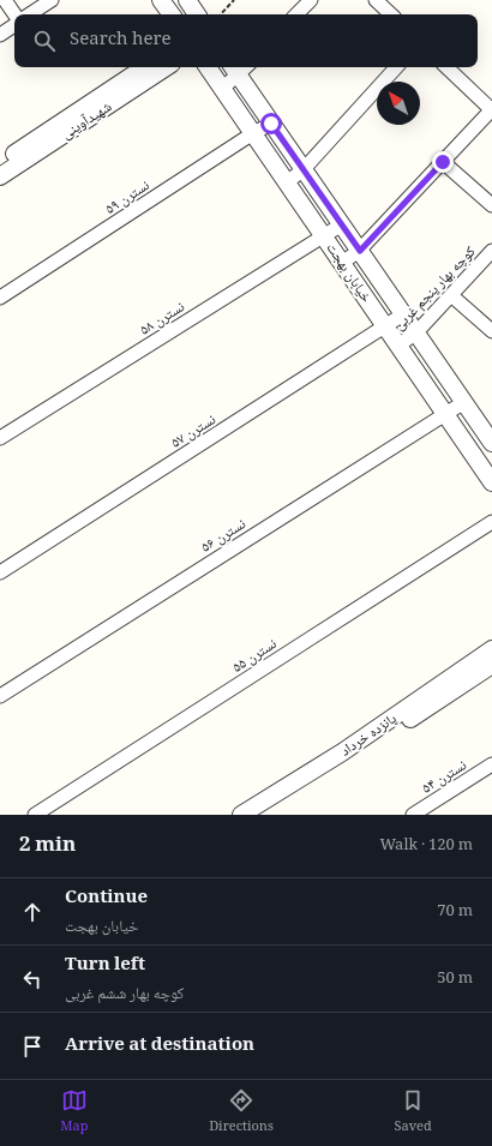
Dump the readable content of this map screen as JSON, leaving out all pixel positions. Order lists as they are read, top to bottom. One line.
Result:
{"streets":{"street":["شهیدآوینی","نسترن ۵۹","خیابان بهجت","کوچه بهار پنجم غربی","نسترن ۵۸","نسترن ۵۷","نسترن ۵۶","نسترن ۵۵","پانزده خرداد","نسترن ۵۴"]},"crossings":[["نسترن ۵۹","خیابان بهجت"],["خیابان بهجت","کوچه بهار پنجم غربی"],["خیابان بهجت","نسترن ۵۸"],["خیابان بهجت","نسترن ۵۷"],["خیابان بهجت","نسترن ۵۶"]],"north":"top left","page":{"search":"Search here","heading":["2 min","Walk · 120 m"],"list":[["Continue","خیابان بهجت","70 m"],["Turn left","کوچه بهار ششم غربی","50 m"],"Arrive at destination"],"nav":["Map","Directions","Saved"]}}
